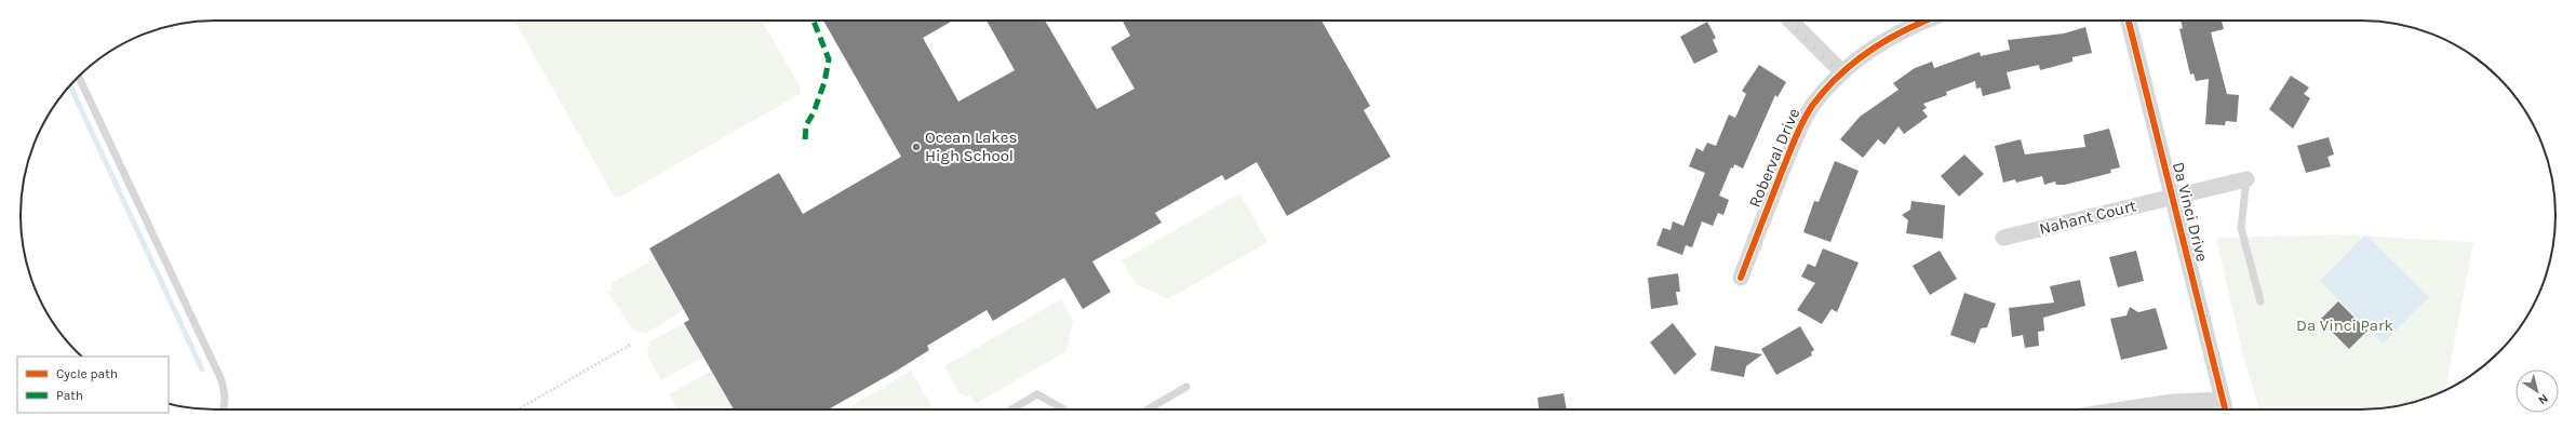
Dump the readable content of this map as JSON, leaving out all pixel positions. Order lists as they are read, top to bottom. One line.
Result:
{"streets":{"street":["Roberval Drive","Da Vinci Drive","Nahant Court"]},"crossings":[["Da Vinci Drive","Nahant Court"]],"parks":["Da Vinci Park"],"places":["Ocean Lakes High School"],"legend":["Cycle path","Path"],"north":"bottom right"}
